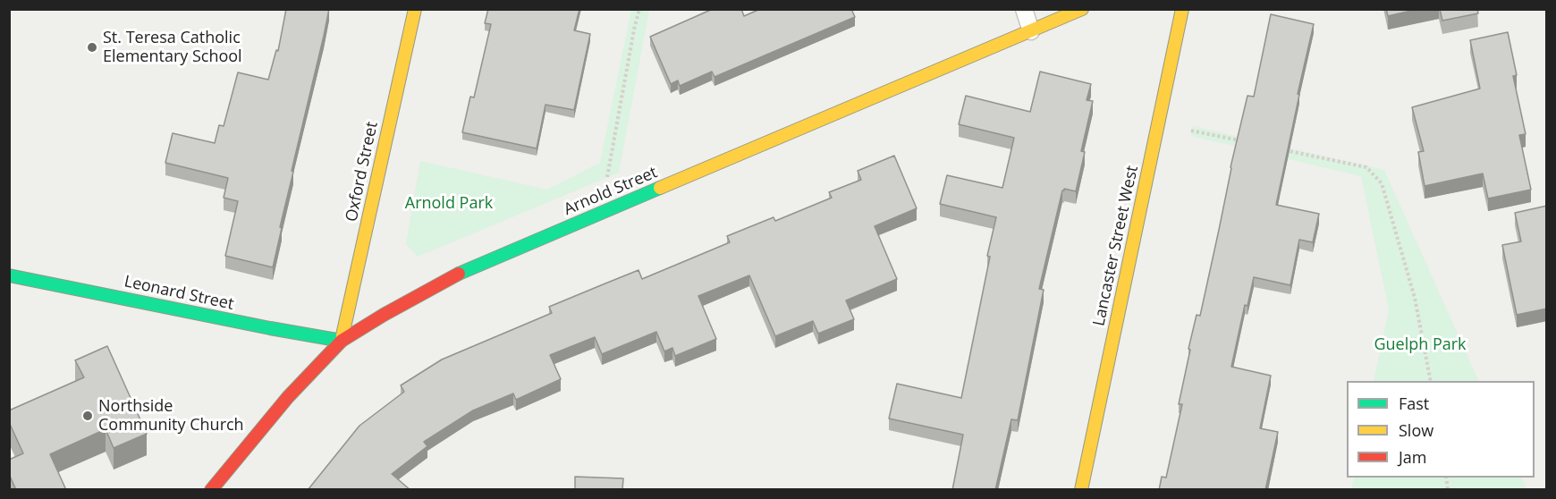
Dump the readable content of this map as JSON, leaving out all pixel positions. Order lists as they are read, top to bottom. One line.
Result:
{"streets":{"street":["Oxford Street","Arnold Street","Lancaster Street West","Leonard Street"]},"crossings":[["Oxford Street","Arnold Street"],["Oxford Street","Leonard Street"],["Arnold Street","Leonard Street"]],"parks":["Arnold Park","Guelph Park"],"places":["St. Teresa Catholic Elementary School","Northside Community Church"],"legend":["Fast","Slow","Jam"]}
